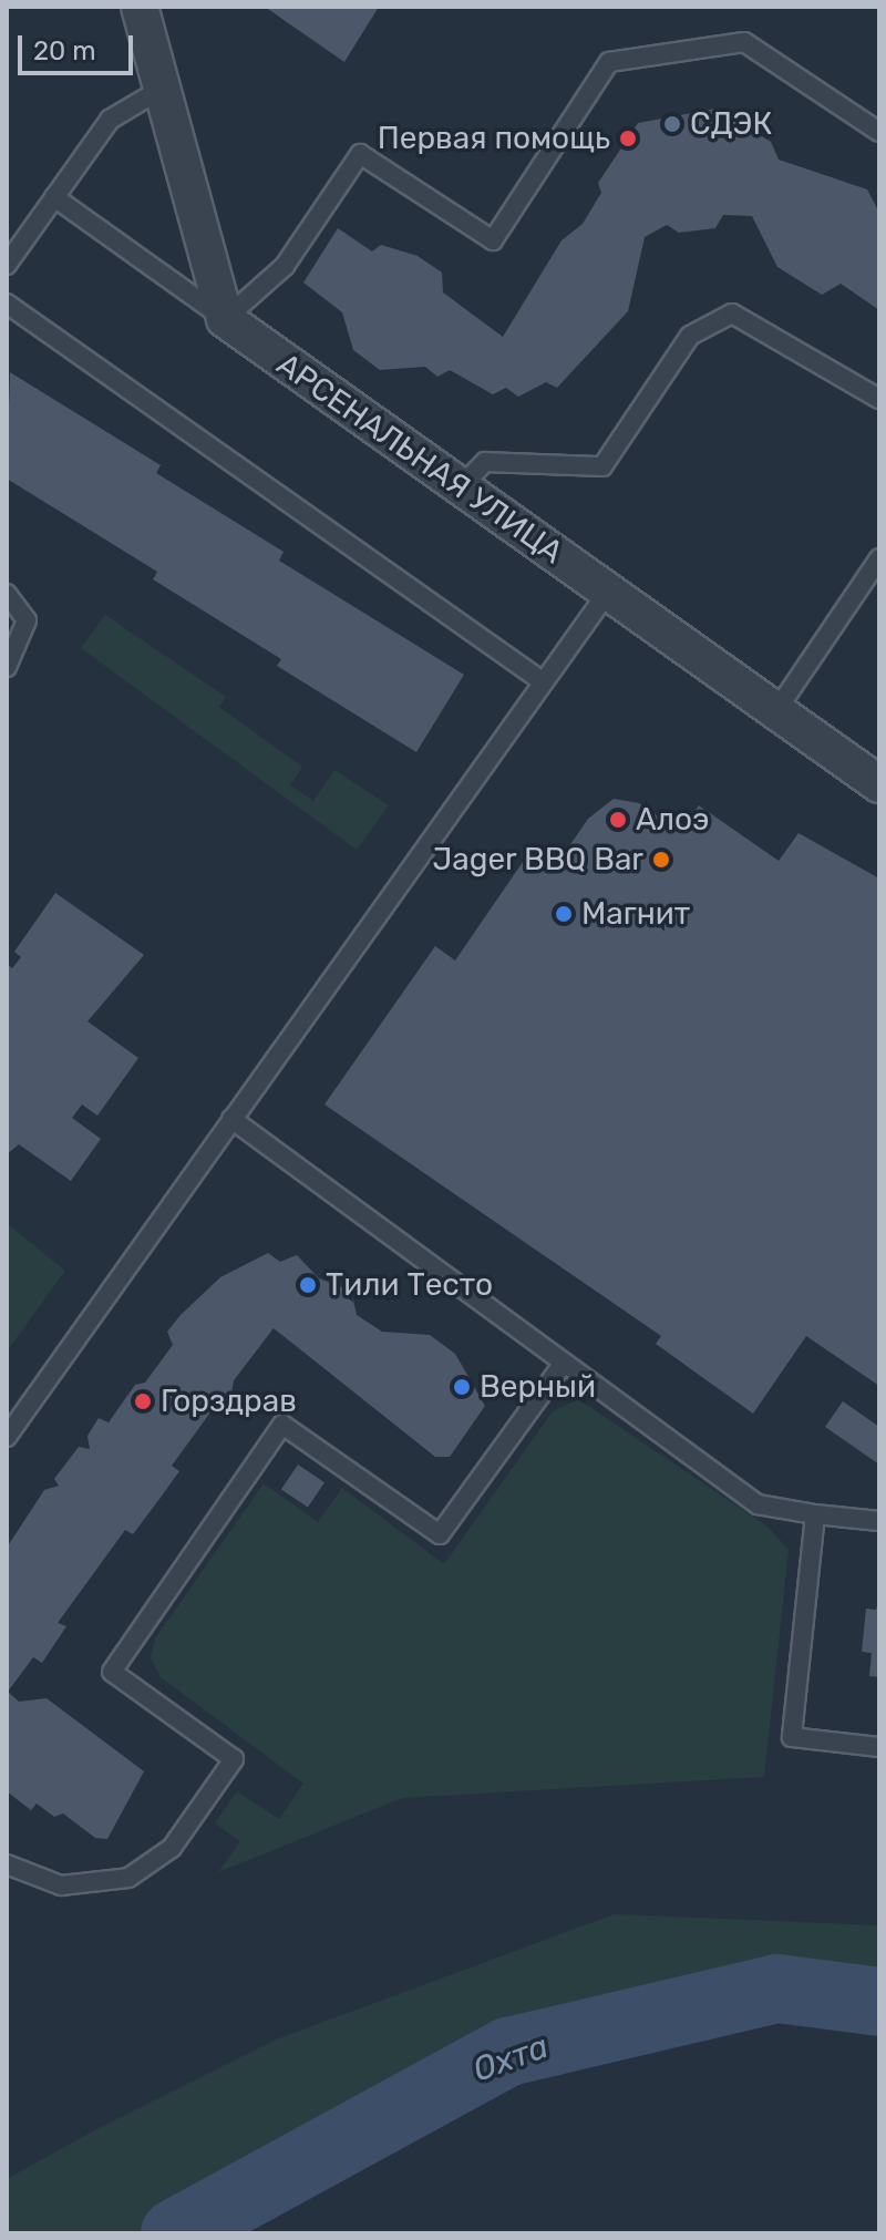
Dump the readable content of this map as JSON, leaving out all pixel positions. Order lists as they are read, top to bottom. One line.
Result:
{"streets":{"street":["АРСЕНАЛЬНАЯ УЛИЦА"]},"water":["Охта"],"places":["СДЭК","Первая помощь","Алоэ","Jager BBQ Bar","Магнит","Тили Тесто","Верный","Горздрав"],"scale_bar":"20 m"}
